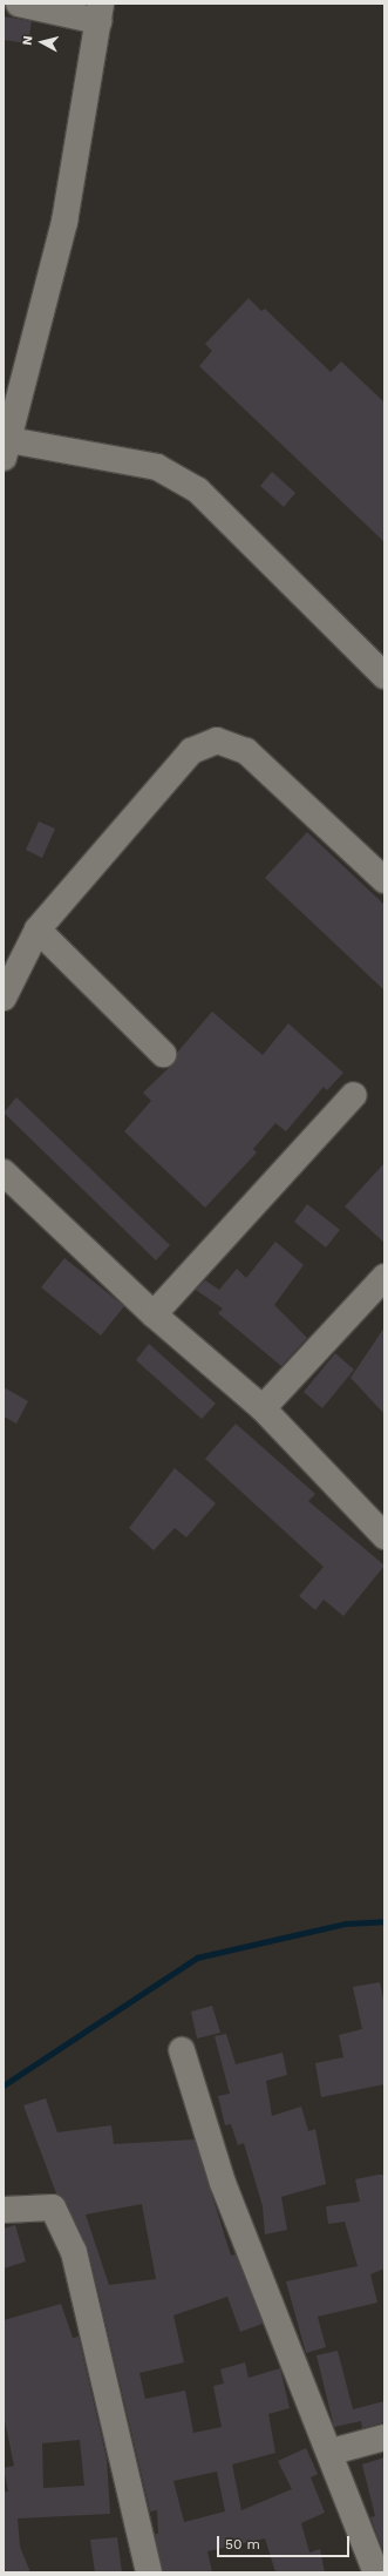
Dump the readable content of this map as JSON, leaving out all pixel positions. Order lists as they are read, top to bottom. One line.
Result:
{"scale_bar":"50 m","north":"left"}
